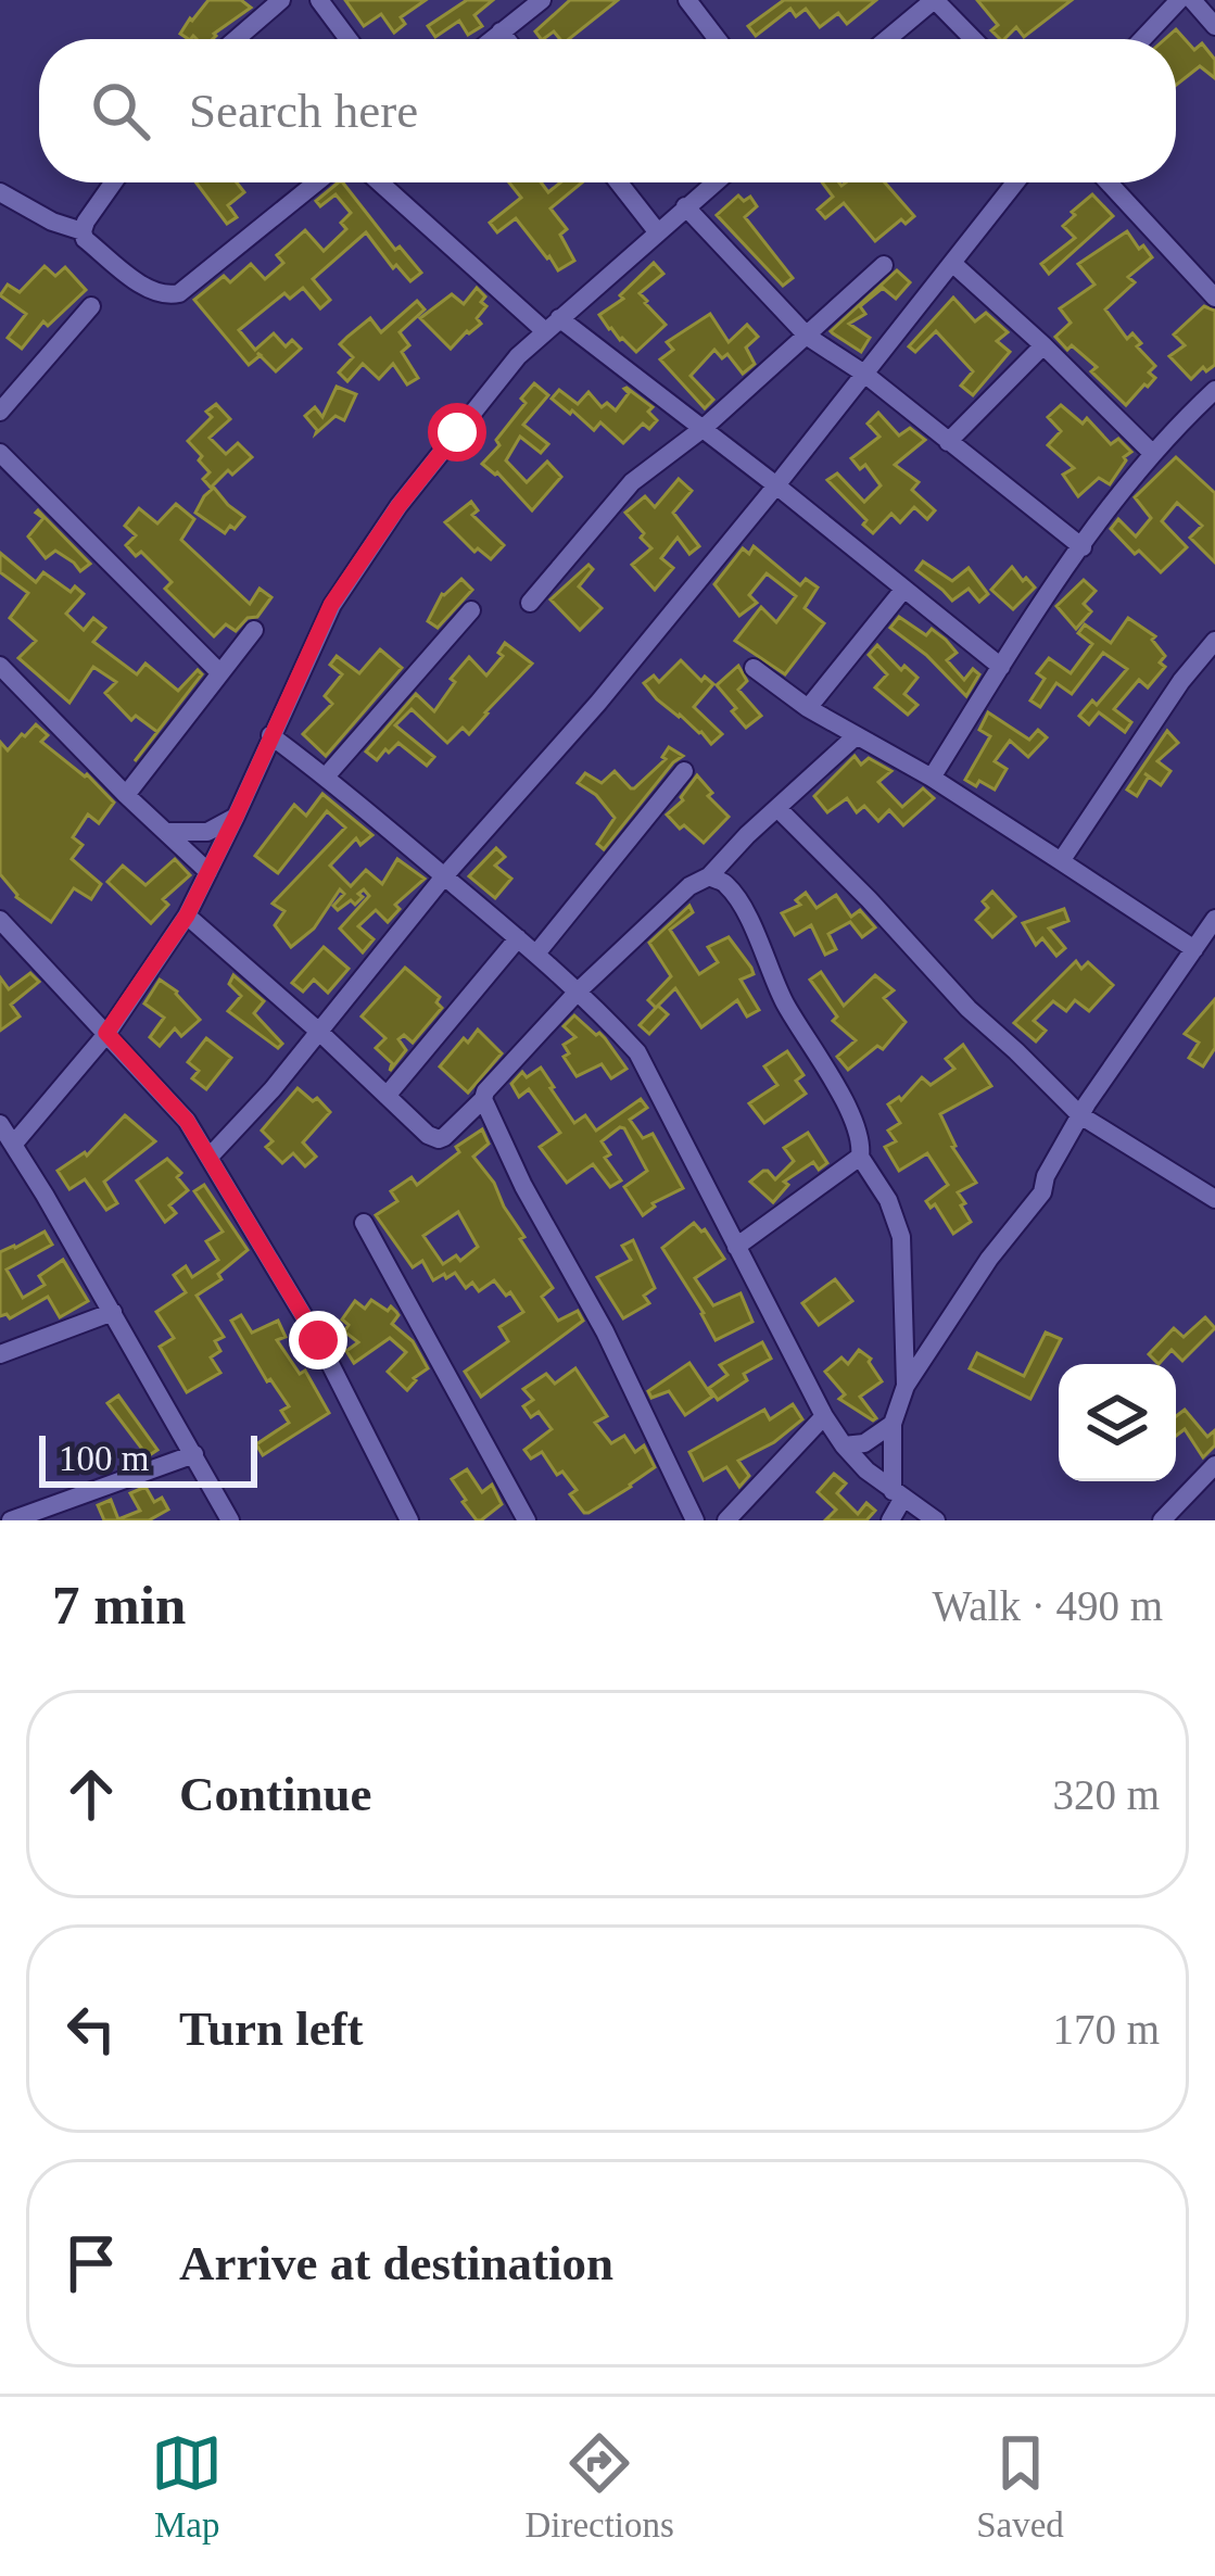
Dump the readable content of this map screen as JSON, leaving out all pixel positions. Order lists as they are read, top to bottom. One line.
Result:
{"scale_bar":"100 m","page":{"search":"Search here","scale":"100 m","heading":["7 min","Walk · 490 m"],"list":[["Continue","320 m"],["Turn left","170 m"],"Arrive at destination"],"nav":["Map","Directions","Saved"]}}
